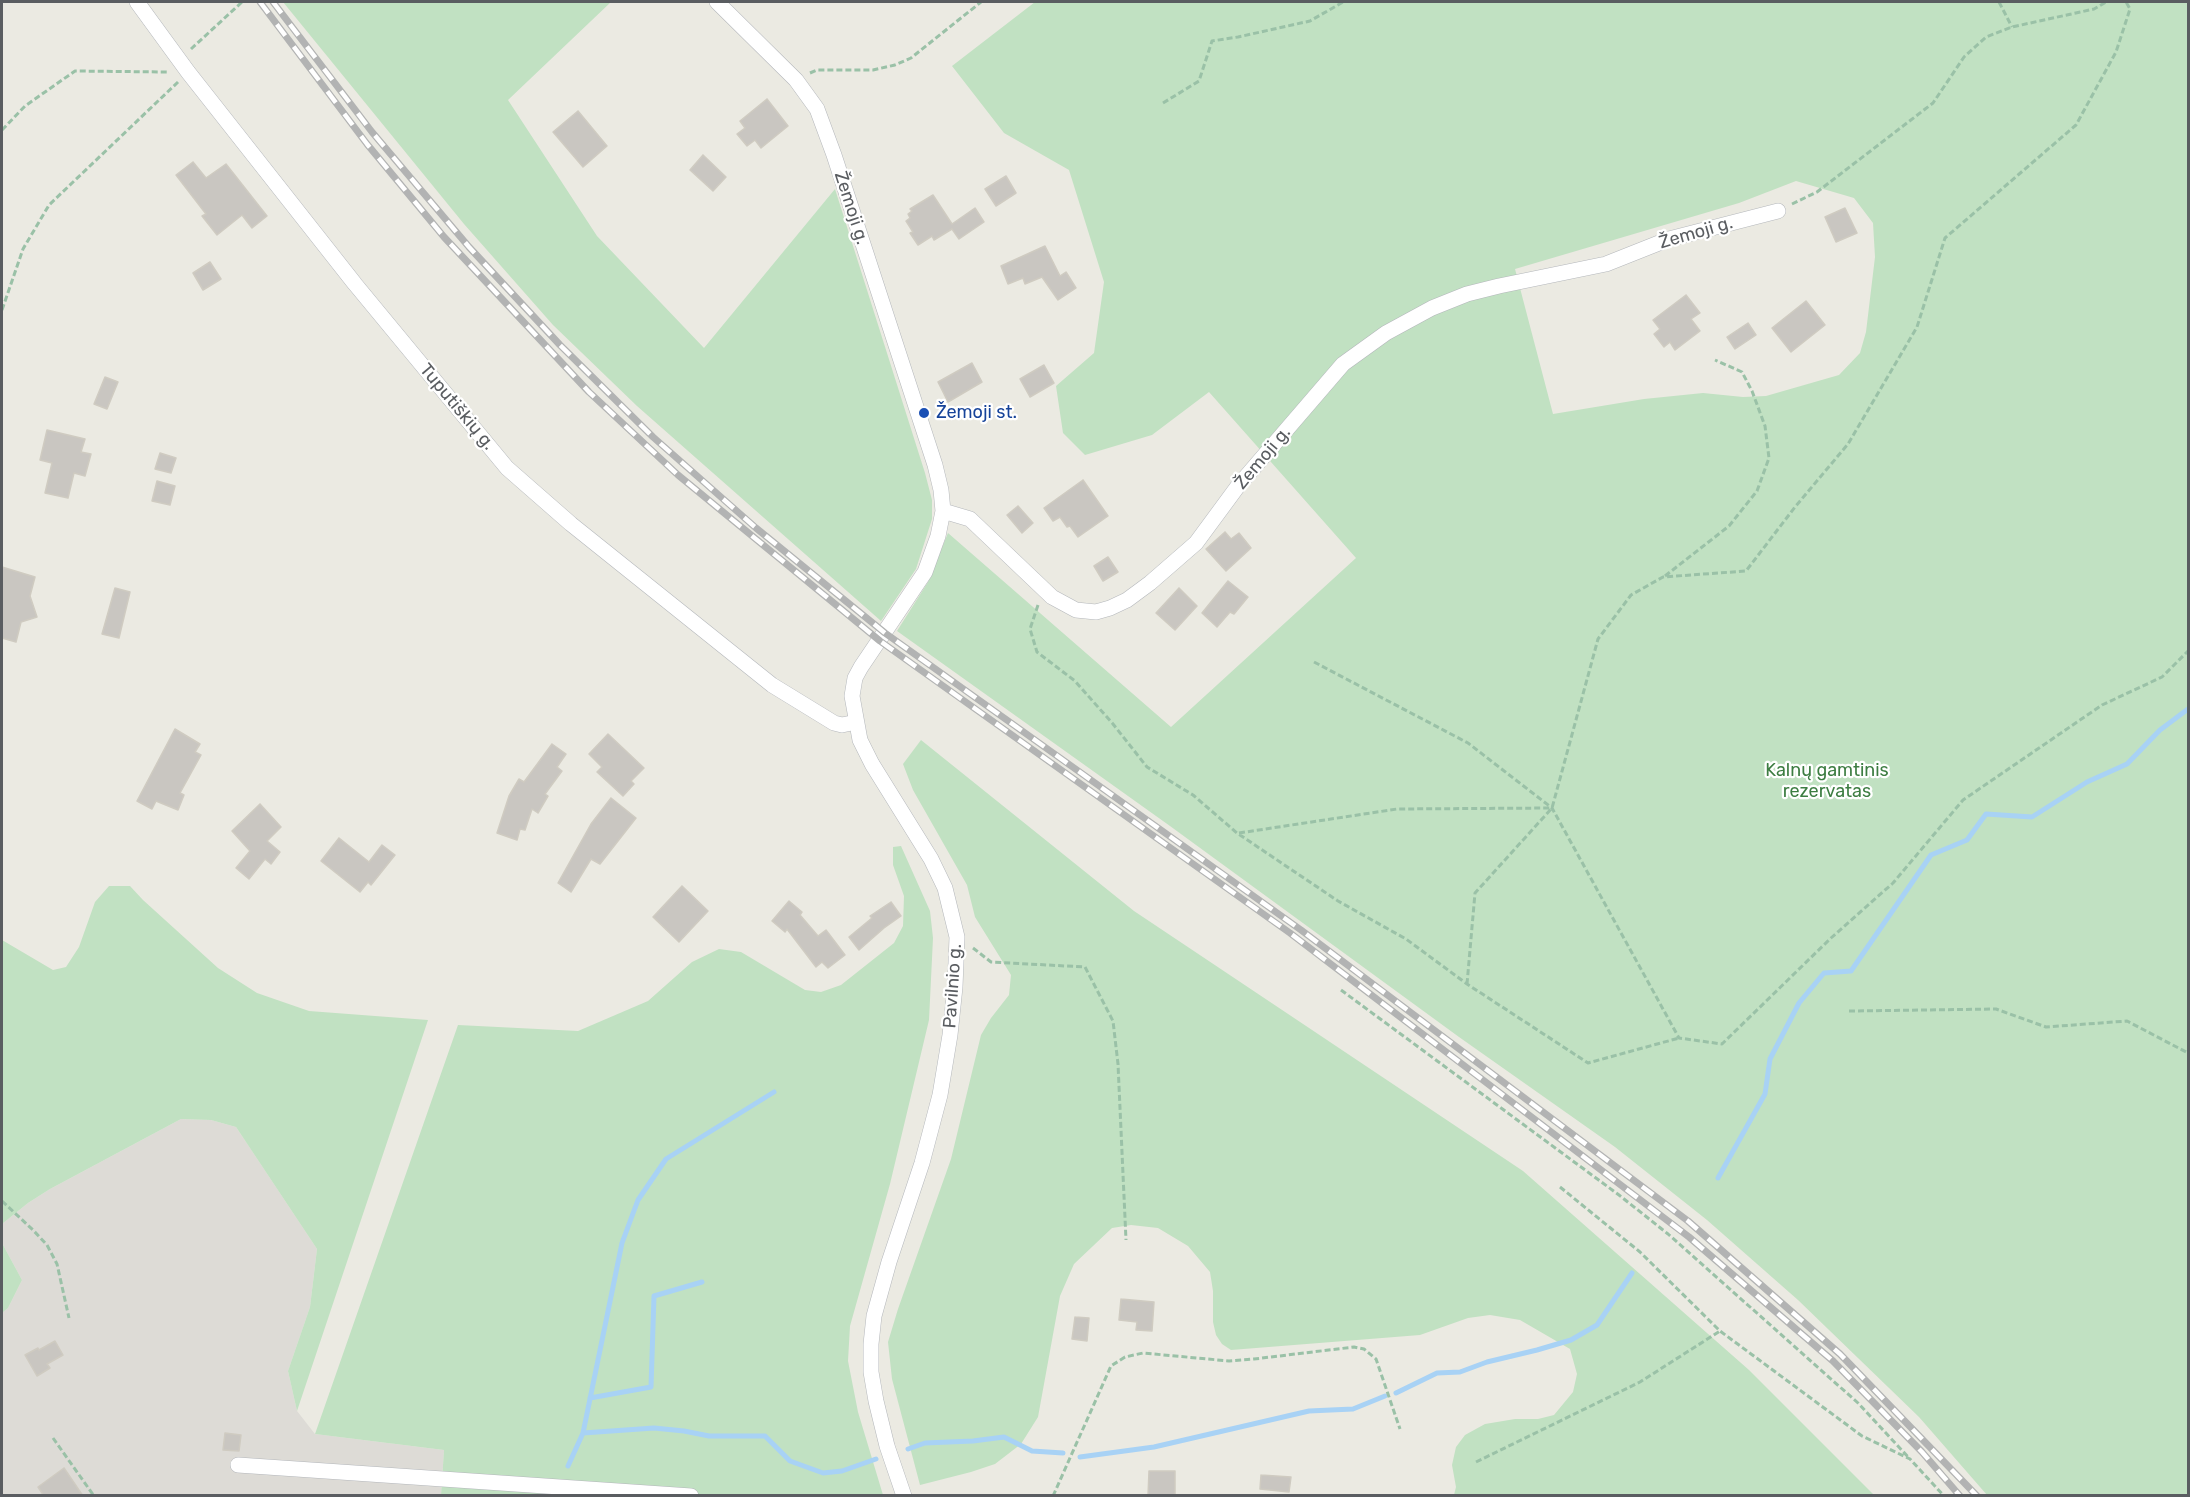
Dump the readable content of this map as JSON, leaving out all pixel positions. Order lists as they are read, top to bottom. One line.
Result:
{"streets":{"street":["Žemoji g.","Tuputiškių g.","Pavilnio g."]},"crossings":[["Žemoji g.","Pavilnio g."],["Tuputiškių g.","Pavilnio g."]],"parks":["Kalnų gamtinis rezervatas"],"places":["Žemoji st."]}
